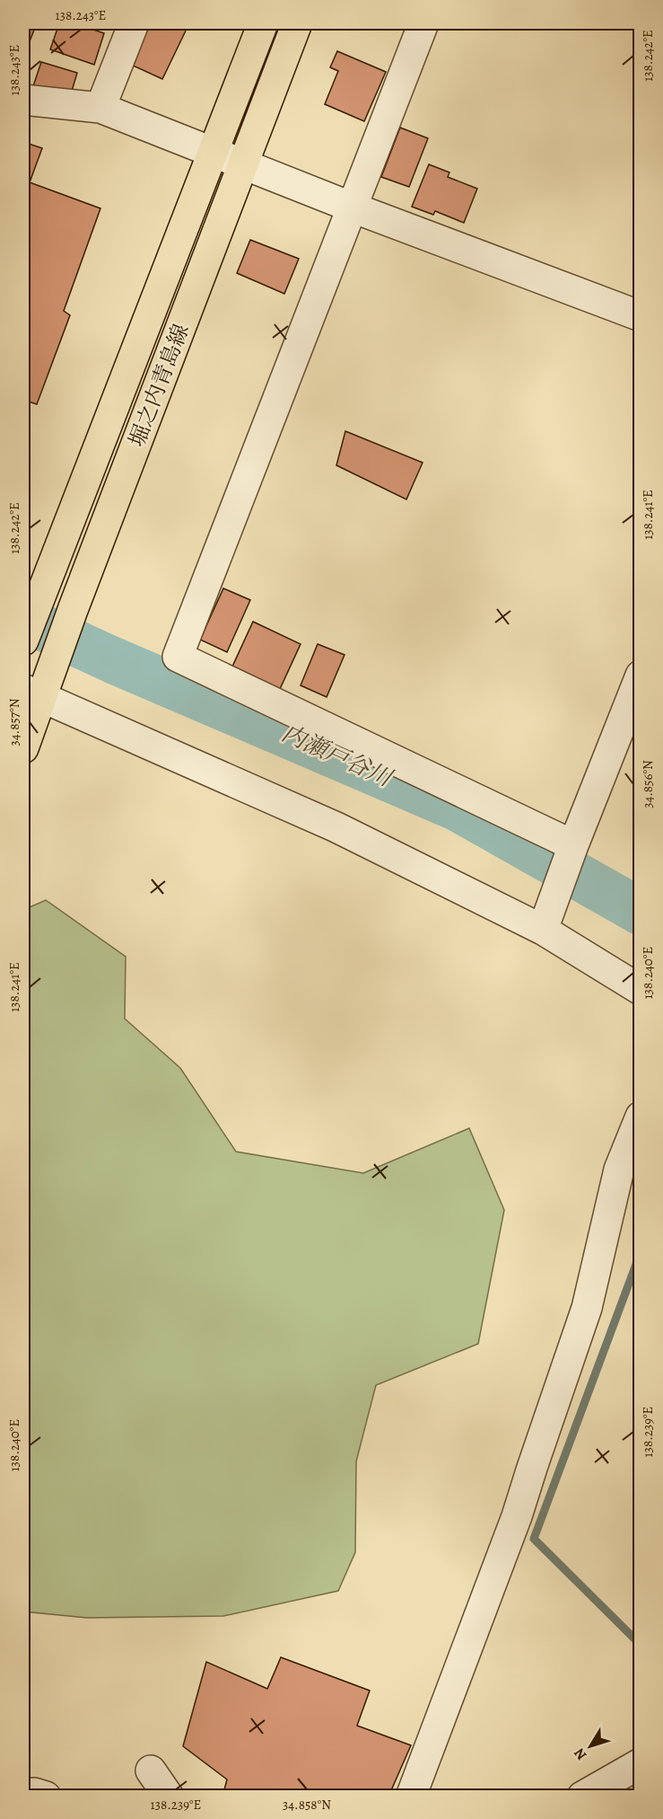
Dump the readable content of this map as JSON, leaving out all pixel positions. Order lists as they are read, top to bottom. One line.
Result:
{"streets":{"main road":["堀之内青島線"]},"water":["内瀬戸谷川"],"north":"bottom left","coordinates":["138.243°E","138.242°E","138.241°E","34.857°N","34.856°N","138.240°E","138.239°E","34.858°N"]}
